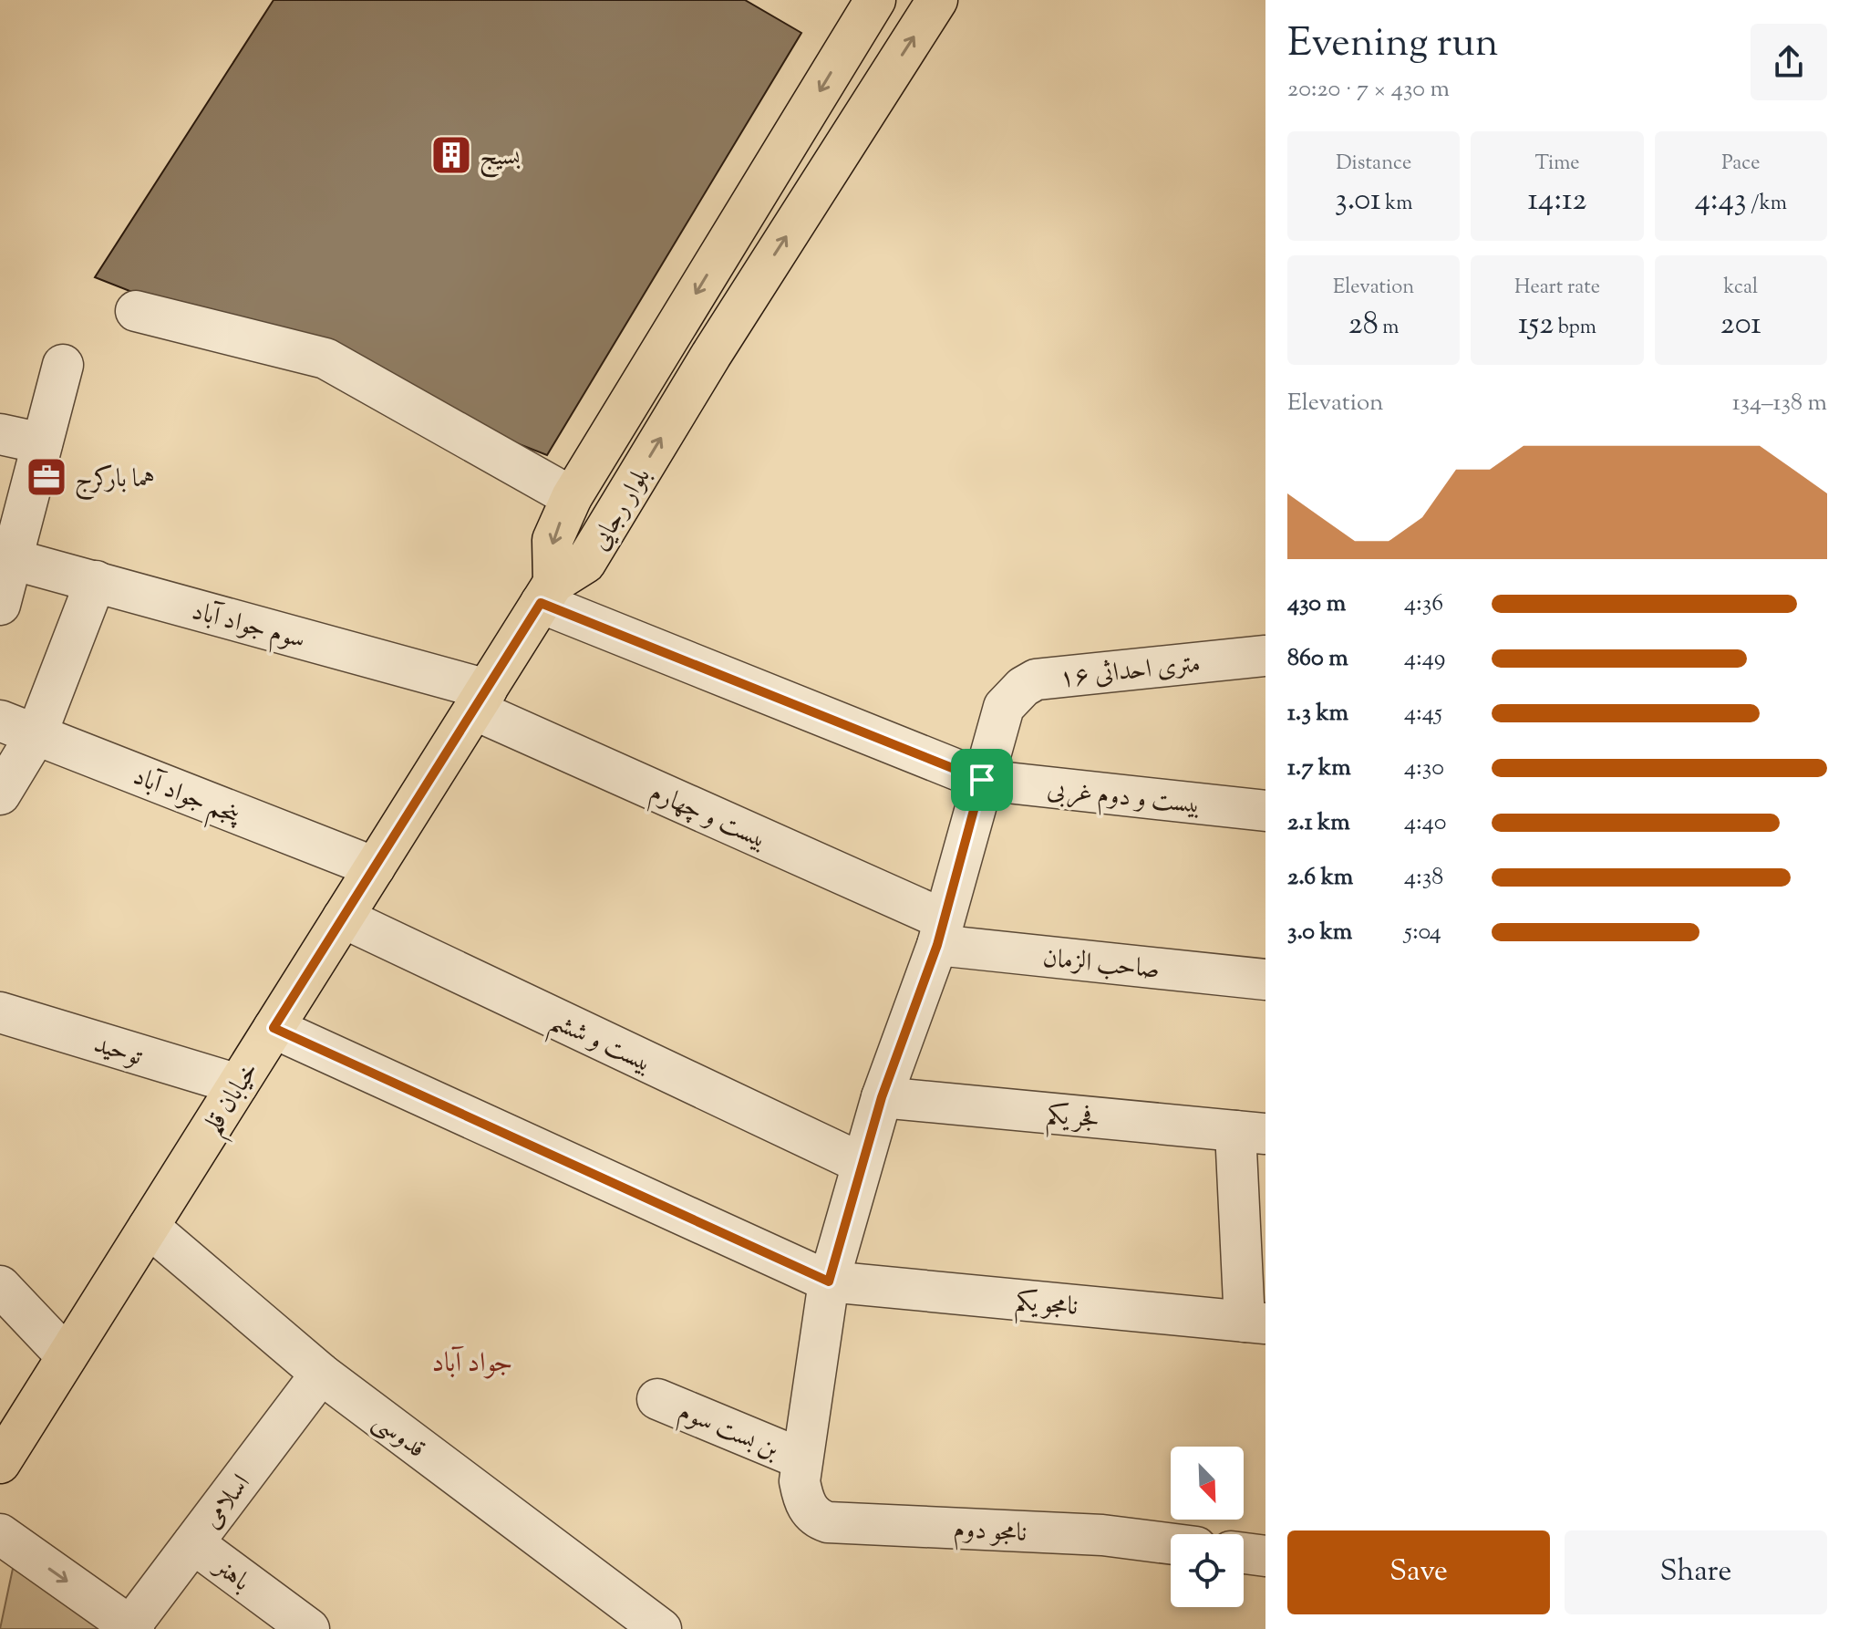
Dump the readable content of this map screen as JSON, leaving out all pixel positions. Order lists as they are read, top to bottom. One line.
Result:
{"streets":{"main road":["بلوار رجایی","خیابان قلم"],"street":["سوم جواد آباد","۱۶ متری احداثی","پنجم جواد آباد","بیست و دوم غربی","بیست و چهارم","صاحب الزمان","بیست و ششم","توحید","فجر یکم","نامجو یکم","بن بست سوم","قدوسی","اسلامی","نامجو دوم","باهنر"]},"crossings":[["بلوار رجایی","بیست و دوم غربی"],["بلوار رجایی","خیابان قلم"],["سوم جواد آباد","بیست و چهارم"],["سوم جواد آباد","خیابان قلم"],["۱۶ متری احداثی","بیست و دوم غربی"],["پنجم جواد آباد","خیابان قلم"],["بیست و دوم غربی","خیابان قلم"],["بیست و چهارم","صاحب الزمان"],["بیست و چهارم","خیابان قلم"],["بیست و ششم","خیابان قلم"],["توحید","خیابان قلم"],["خیابان قلم","نامجو یکم"],["خیابان قلم","قدوسی"],["بن بست سوم","نامجو دوم"],["قدوسی","اسلامی"],["اسلامی","باهنر"]],"districts":["جواد آباد"],"places":{"building":["بسیج"],"office":["هما بارکرج"]},"north":"bottom right","page":{"heading":["Evening run","20:20 · 7 × 430 m"],"stats":[["Distance","3.01 km"],["Time","14:12"],["Pace","4:43 /km"],["Elevation","28 m"],["Heart rate","152 bpm"],["kcal","201"]],"chart":["Elevation","134–138 m"],"list":[{"name":"430 m","note":"4:36"},{"name":"860 m","note":"4:49"},{"name":"1.3 km","note":"4:45"},{"name":"1.7 km","note":"4:30"},{"name":"2.1 km","note":"4:40"},{"name":"2.6 km","note":"4:38"},{"name":"3.0 km","note":"5:04"}],"buttons":["Save","Share"]}}
